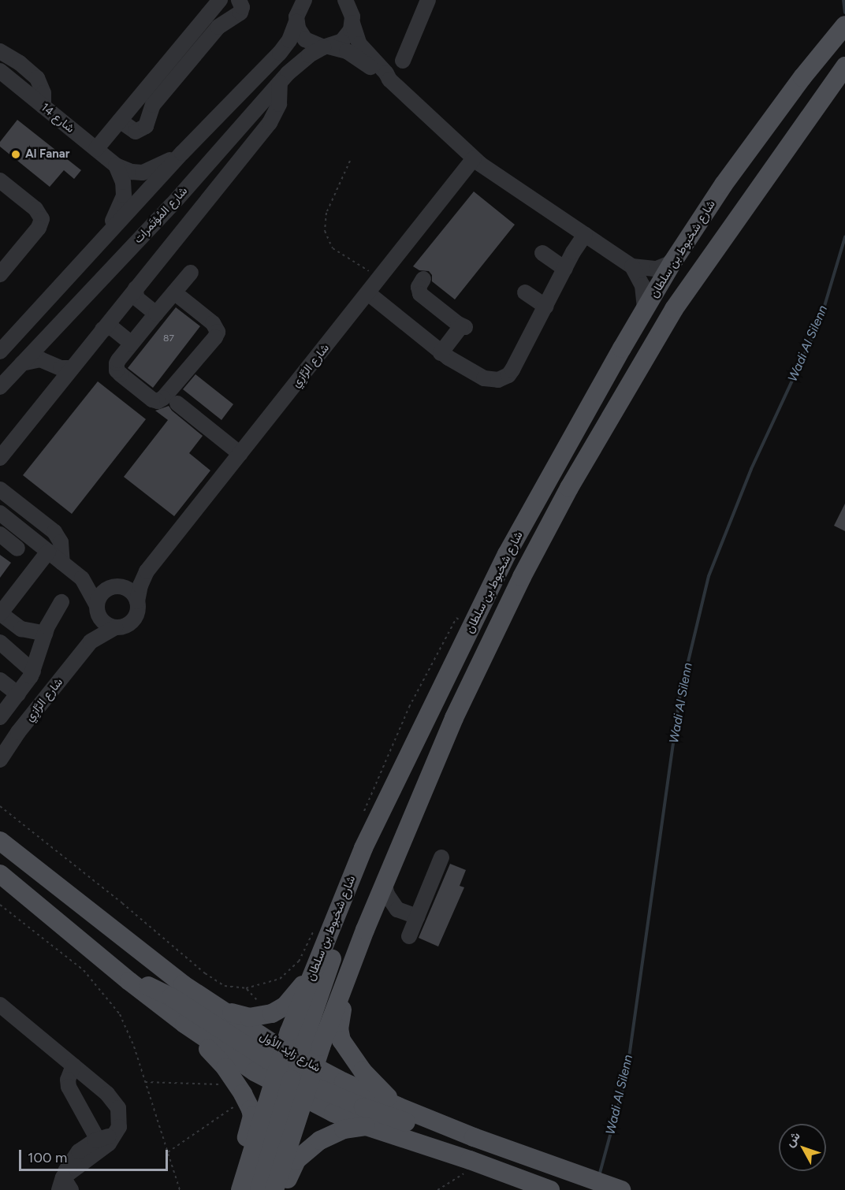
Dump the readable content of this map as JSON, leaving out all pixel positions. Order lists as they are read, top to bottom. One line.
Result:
{"streets":{"main road":["شارع شخبوط بن سلطان","شارع زايد الأول"],"street":["شارع 14","شارع المُؤتَمرات","شارع الرَّازِي"]},"crossings":[["شارع شخبوط بن سلطان","شارع زايد الأول"]],"water":["Wadi Al Silenn"],"places":["Al Fanar"],"house_numbers":["87"],"scale_bar":"100 m","north":"top left"}
